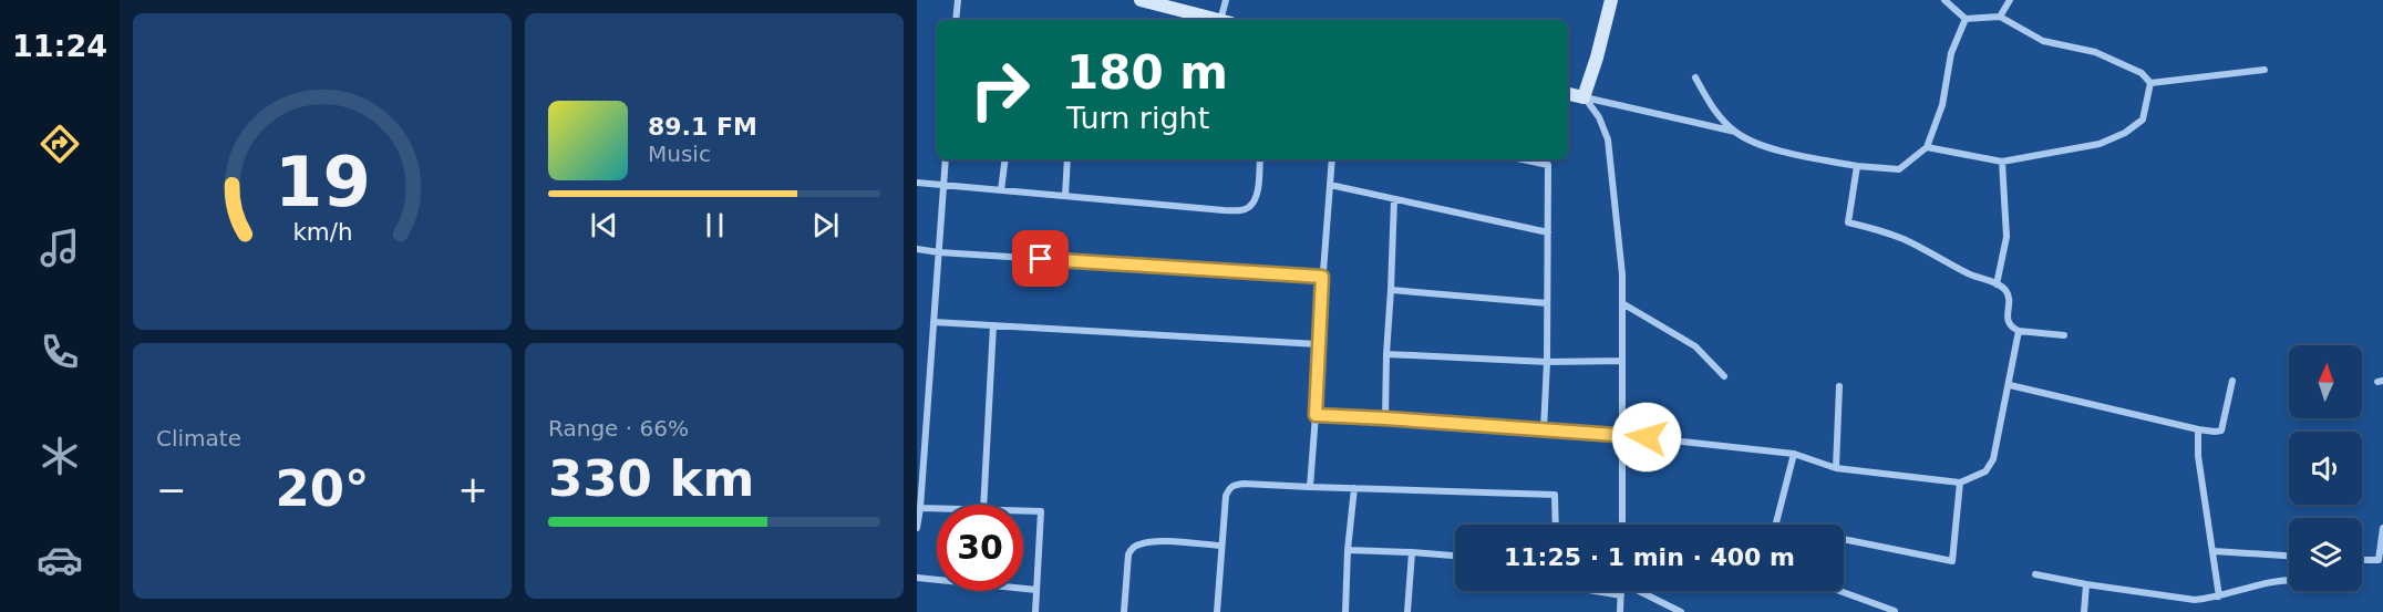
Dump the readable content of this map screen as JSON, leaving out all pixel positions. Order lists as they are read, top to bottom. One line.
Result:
{"north":"top","page":{"tabs":"11:24","turn":["180 m","Turn right"],"song":["89.1 FM","Music"],"tile":["Climate",["Range · 66%","330 km"]],"heat":["−","20°","+"],"limit":"30","trip":"11:25 · 1 min · 400 m","gauge":["19","km/h"]}}
